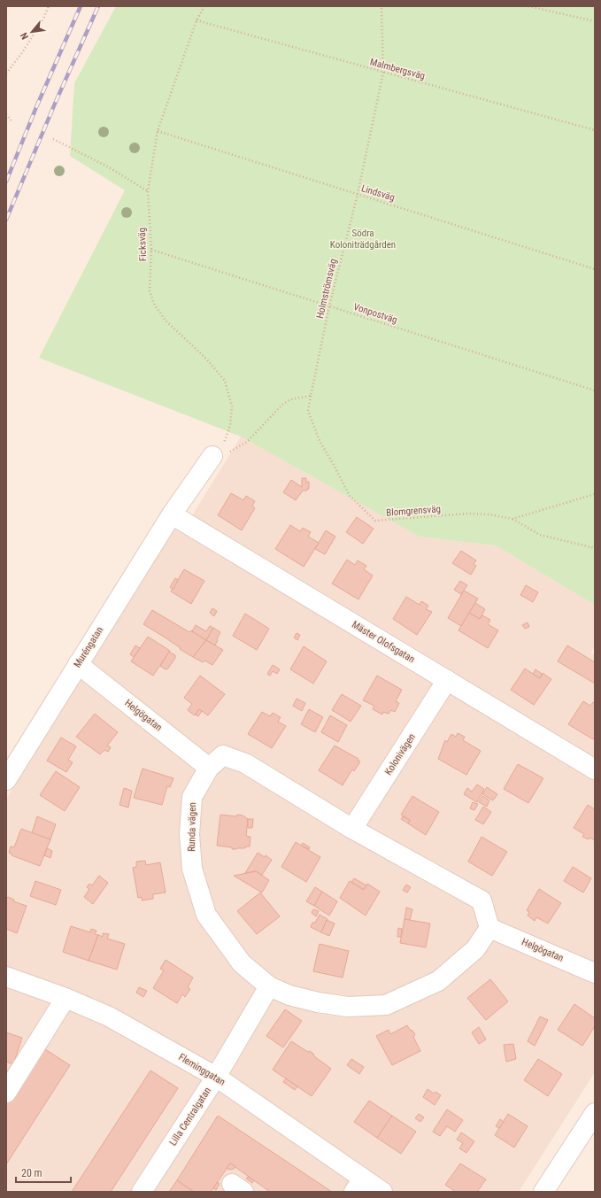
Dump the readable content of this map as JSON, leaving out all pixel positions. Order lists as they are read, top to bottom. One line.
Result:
{"streets":{"street":["Mäster Olofsgatan","Muréngatan","Helgögatan","Kolonivägen","Runda vägen","Fleminggatan","Lilla Centralgatan"],"path":["Malmbergsväg","Lindsväg","Ficksväg","Holmströmsväg","Vonpostväg","Blomgrensväg"]},"crossings":[["Malmbergsväg","Ficksväg"],["Malmbergsväg","Holmströmsväg"],["Lindsväg","Ficksväg"],["Lindsväg","Holmströmsväg"],["Ficksväg","Vonpostväg"],["Ficksväg","Muréngatan"],["Holmströmsväg","Vonpostväg"],["Holmströmsväg","Blomgrensväg"],["Mäster Olofsgatan","Muréngatan"],["Mäster Olofsgatan","Kolonivägen"],["Muréngatan","Helgögatan"],["Helgögatan","Runda vägen"],["Kolonivägen","Runda vägen"],["Runda vägen","Lilla Centralgatan"],["Fleminggatan","Lilla Centralgatan"]],"parks":["Södra Koloniträdgården"],"scale_bar":"20 m","north":"bottom left"}
